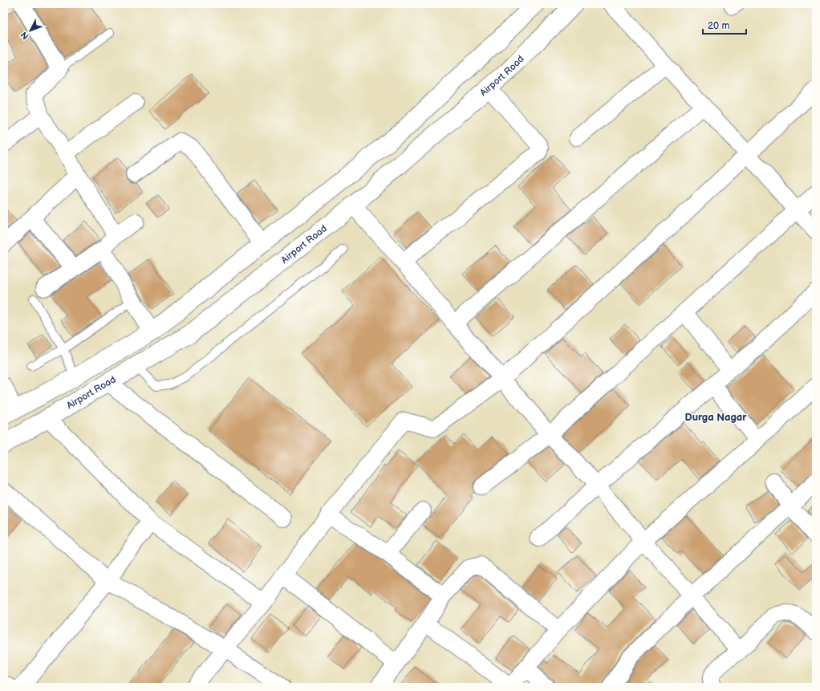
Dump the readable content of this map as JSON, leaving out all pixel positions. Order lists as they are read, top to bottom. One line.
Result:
{"streets":{"main road":["Airport Road"]},"districts":["Durga Nagar"],"scale_bar":"20 m","north":"bottom left"}
